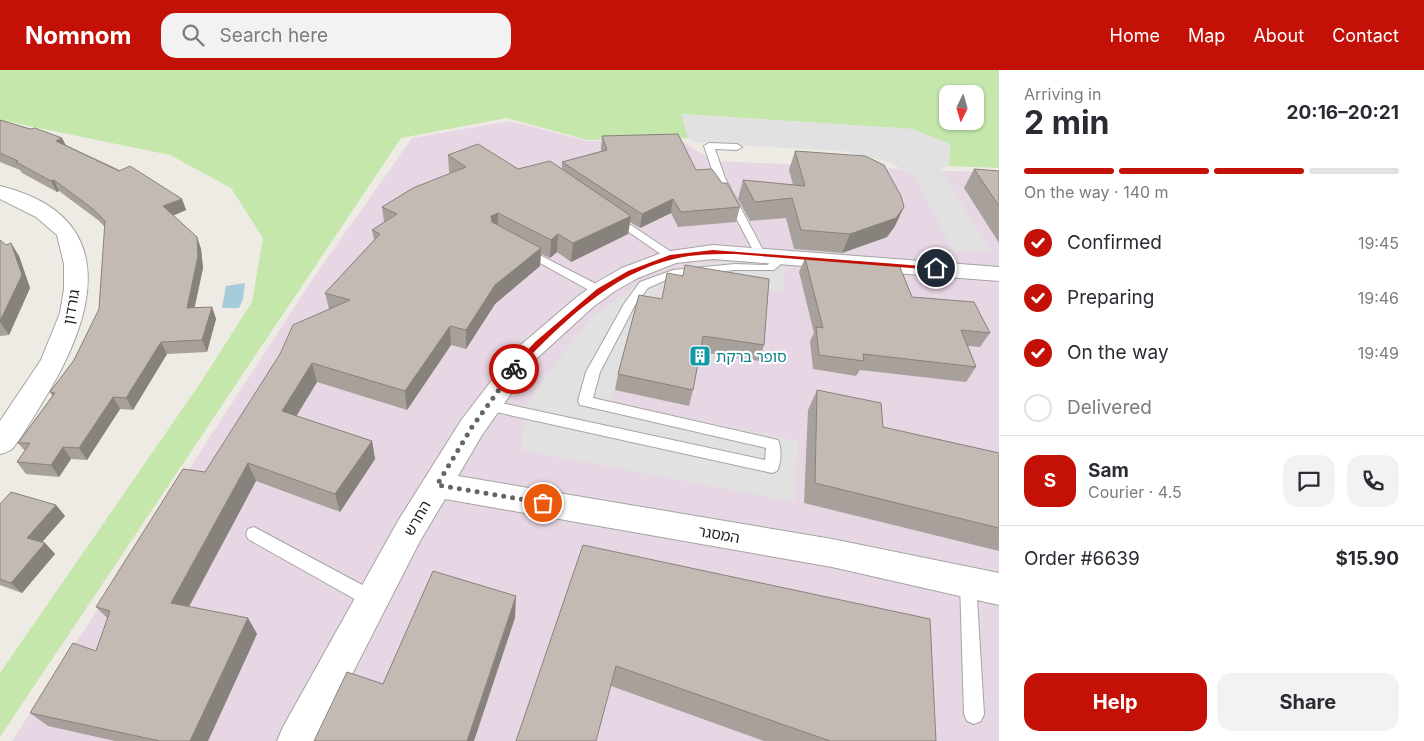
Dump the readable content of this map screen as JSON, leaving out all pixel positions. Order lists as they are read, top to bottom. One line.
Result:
{"streets":{"street":["גורדון","החרש","המסגר"]},"crossings":[["החרש","המסגר"]],"places":{"building":["סופר ברקת"]},"north":"bottom","page":{"header":"Nomnom","search":"Search here","nav":["Home","Map","About","Contact"],"heading":["2 min","Arriving in","20:16–20:21"],"panel":["Sam","Courier · 4.5","Order #6639","$15.90"],"bar":"On the way · 140 m","list":[["Confirmed","19:45"],["Preparing","19:46"],["On the way","19:49"],"Delivered"],"round":"S","buttons":["Help","Share"]}}
